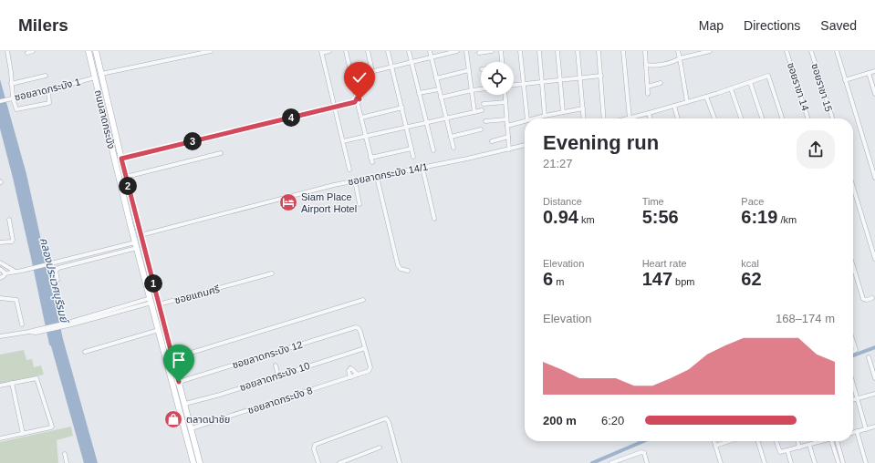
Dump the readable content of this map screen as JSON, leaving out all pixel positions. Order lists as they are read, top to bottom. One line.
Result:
{"streets":{"main road":["ถนนลาดกระบัง"],"street":["ซอยราชา 14","ซอยราชา 15","ซอยลาดกระบัง 1","ซอยลาดกระบัง 14/1","ซอยแถมศรี","ซอยลาดกระบัง 12","ซอยลาดกระบัง 10","ซอยลาดกระบัง 8"]},"crossings":[["ซอยลาดกระบัง 1","ถนนลาดกระบัง"],["ถนนลาดกระบัง","ซอยลาดกระบัง 14/1"],["ถนนลาดกระบัง","ซอยแถมศรี"],["ถนนลาดกระบัง","ซอยลาดกระบัง 12"],["ถนนลาดกระบัง","ซอยลาดกระบัง 10"],["ถนนลาดกระบัง","ซอยลาดกระบัง 8"],["ซอยลาดกระบัง 12","ซอยลาดกระบัง 10"],["ซอยลาดกระบัง 12","ซอยลาดกระบัง 8"],["ซอยลาดกระบัง 10","ซอยลาดกระบัง 8"]],"water":["คลองประเวศบุรีรมย์"],"places":{"hotel":["Siam Place Airport Hotel"],"shop":["ตลาดนำชัย"]},"page":{"header":"Milers","nav":["Map","Directions","Saved"],"pins":["4","3","2","1"],"heading":["Evening run","21:27"],"stats":[["Distance","0.94 km"],["Time","5:56"],["Pace","6:19 /km"],["Elevation","6 m"],["Heart rate","147 bpm"],["kcal","62"]],"chart":["Elevation","168–174 m"],"list":[{"name":"200 m","note":"6:20"}]}}
